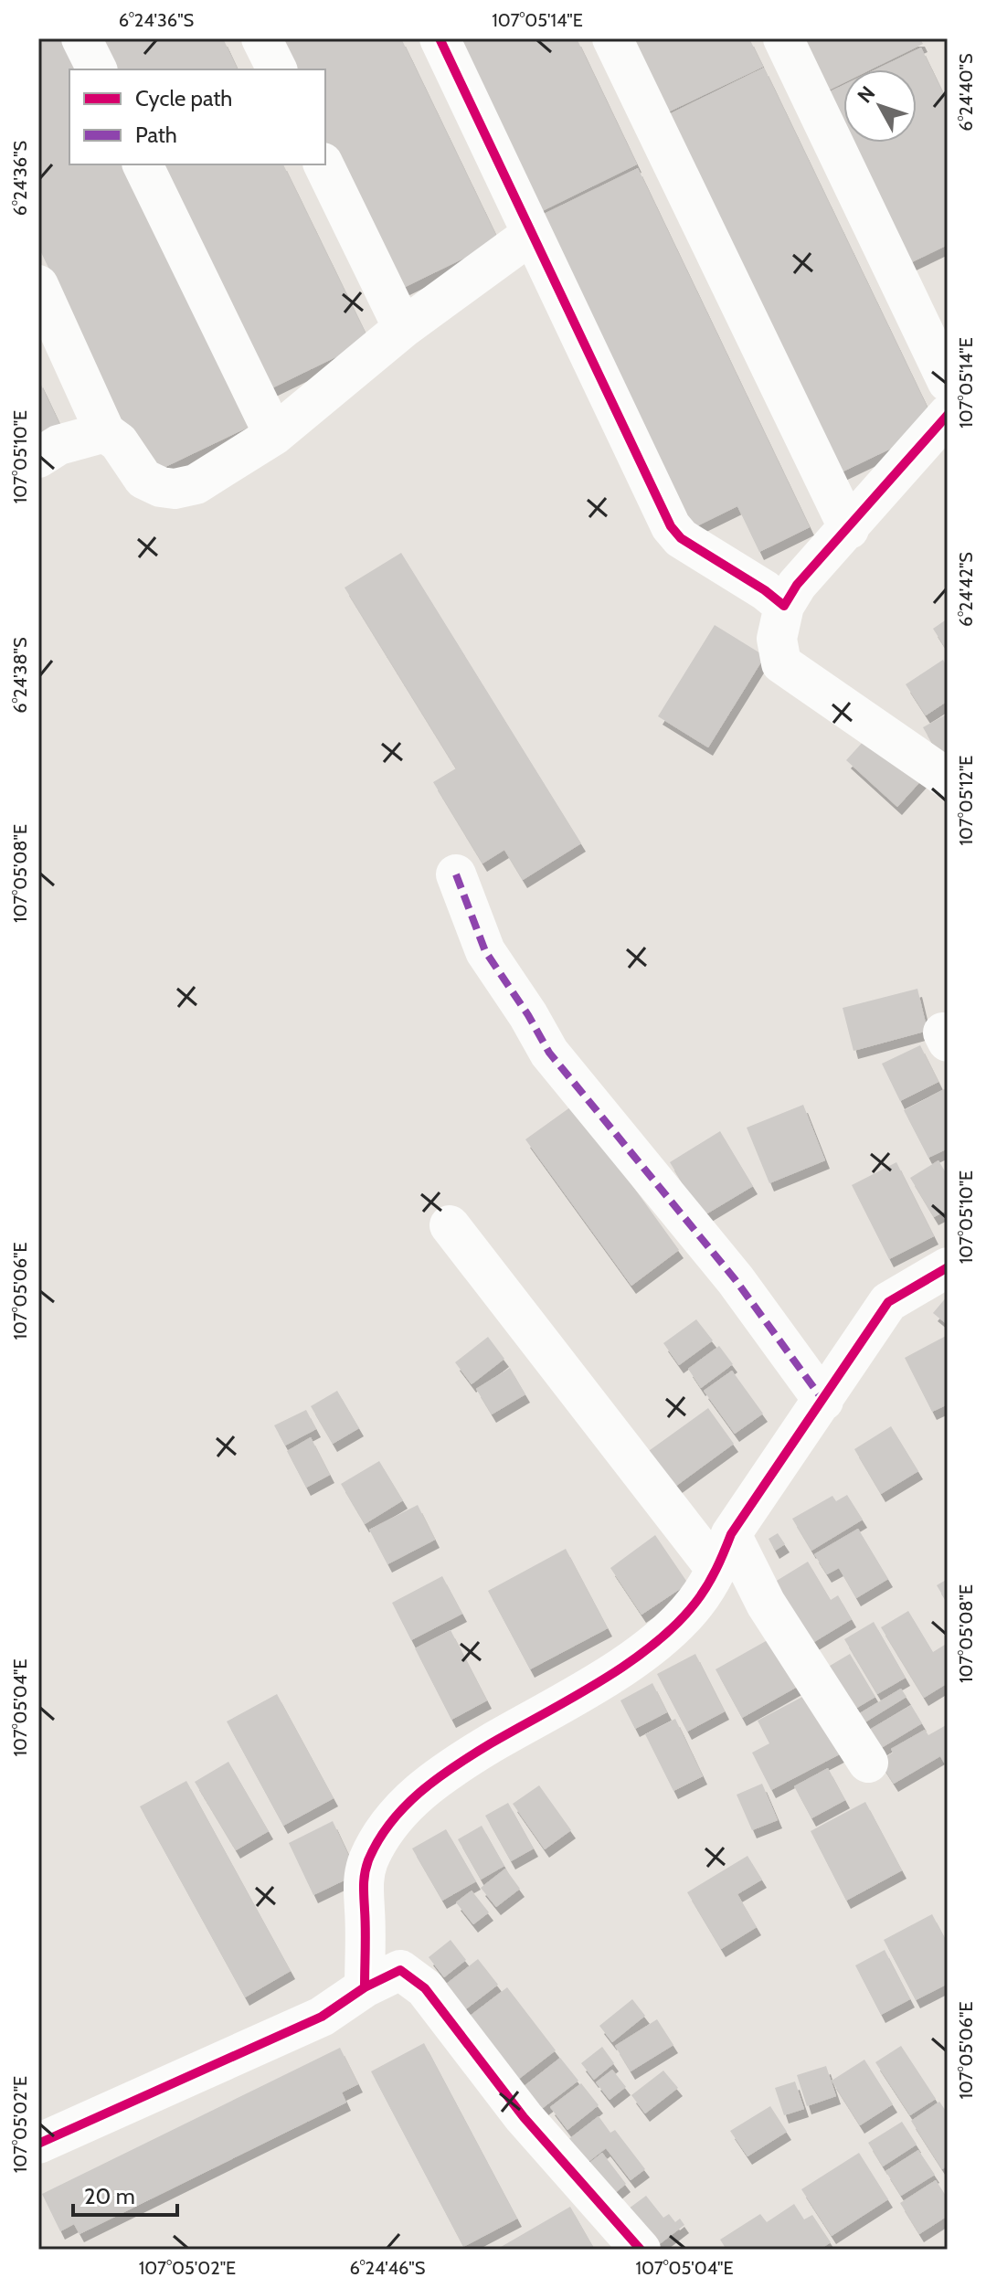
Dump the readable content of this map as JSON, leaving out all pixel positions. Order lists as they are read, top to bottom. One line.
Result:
{"legend":["Cycle path","Path"],"scale_bar":"20 m","north":"top left","coordinates":["6°24'36\"S","107°05'14\"E","6°24'40\"S","107°05'10\"E","6°24'42\"S","6°24'38\"S","107°05'12\"E","107°05'08\"E","107°05'06\"E","107°05'04\"E","107°05'02\"E","6°24'46\"S"]}
